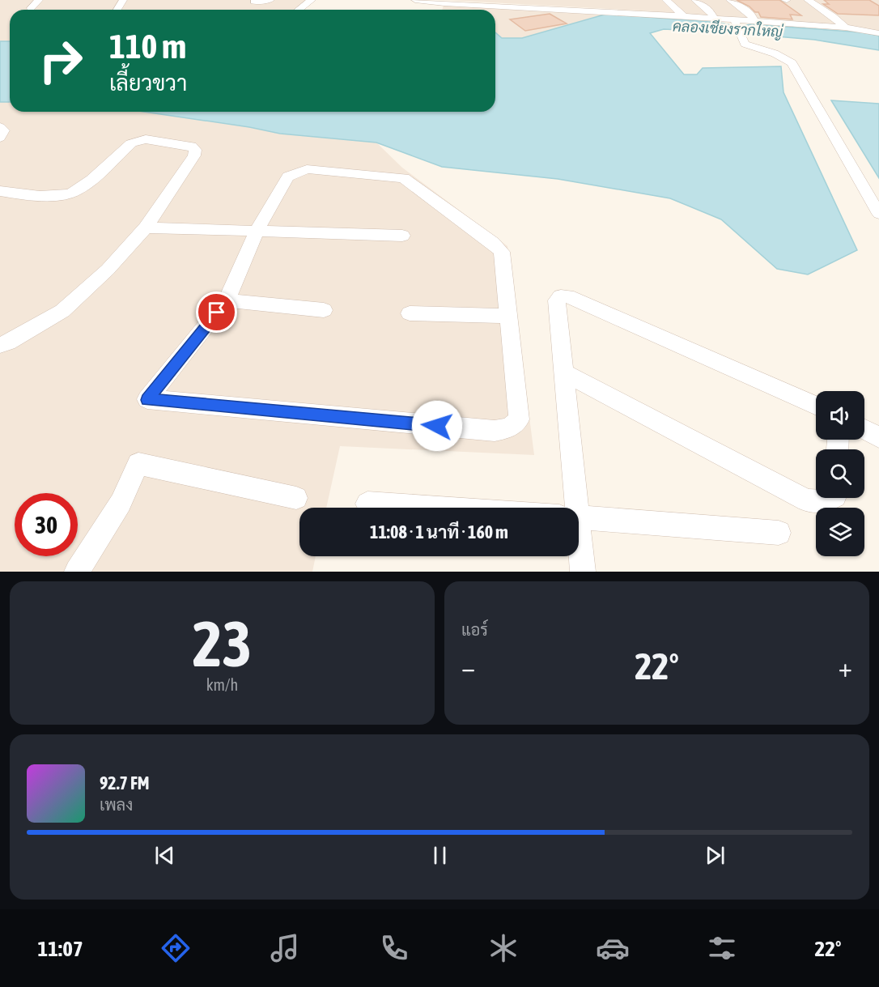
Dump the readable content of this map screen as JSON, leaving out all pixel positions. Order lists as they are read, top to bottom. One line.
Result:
{"water":["คลองเชียงรากใหญ่"],"page":{"turn":["110 m","เลี้ยวขวา"],"limit":"30","trip":"11:08 · 1 นาที · 160 m","tile":[["23","km/h"],"แอร์"],"heat":["−","22°","+"],"song":["92.7 FM","เพลง"],"tabs":["11:07","22°"]}}
